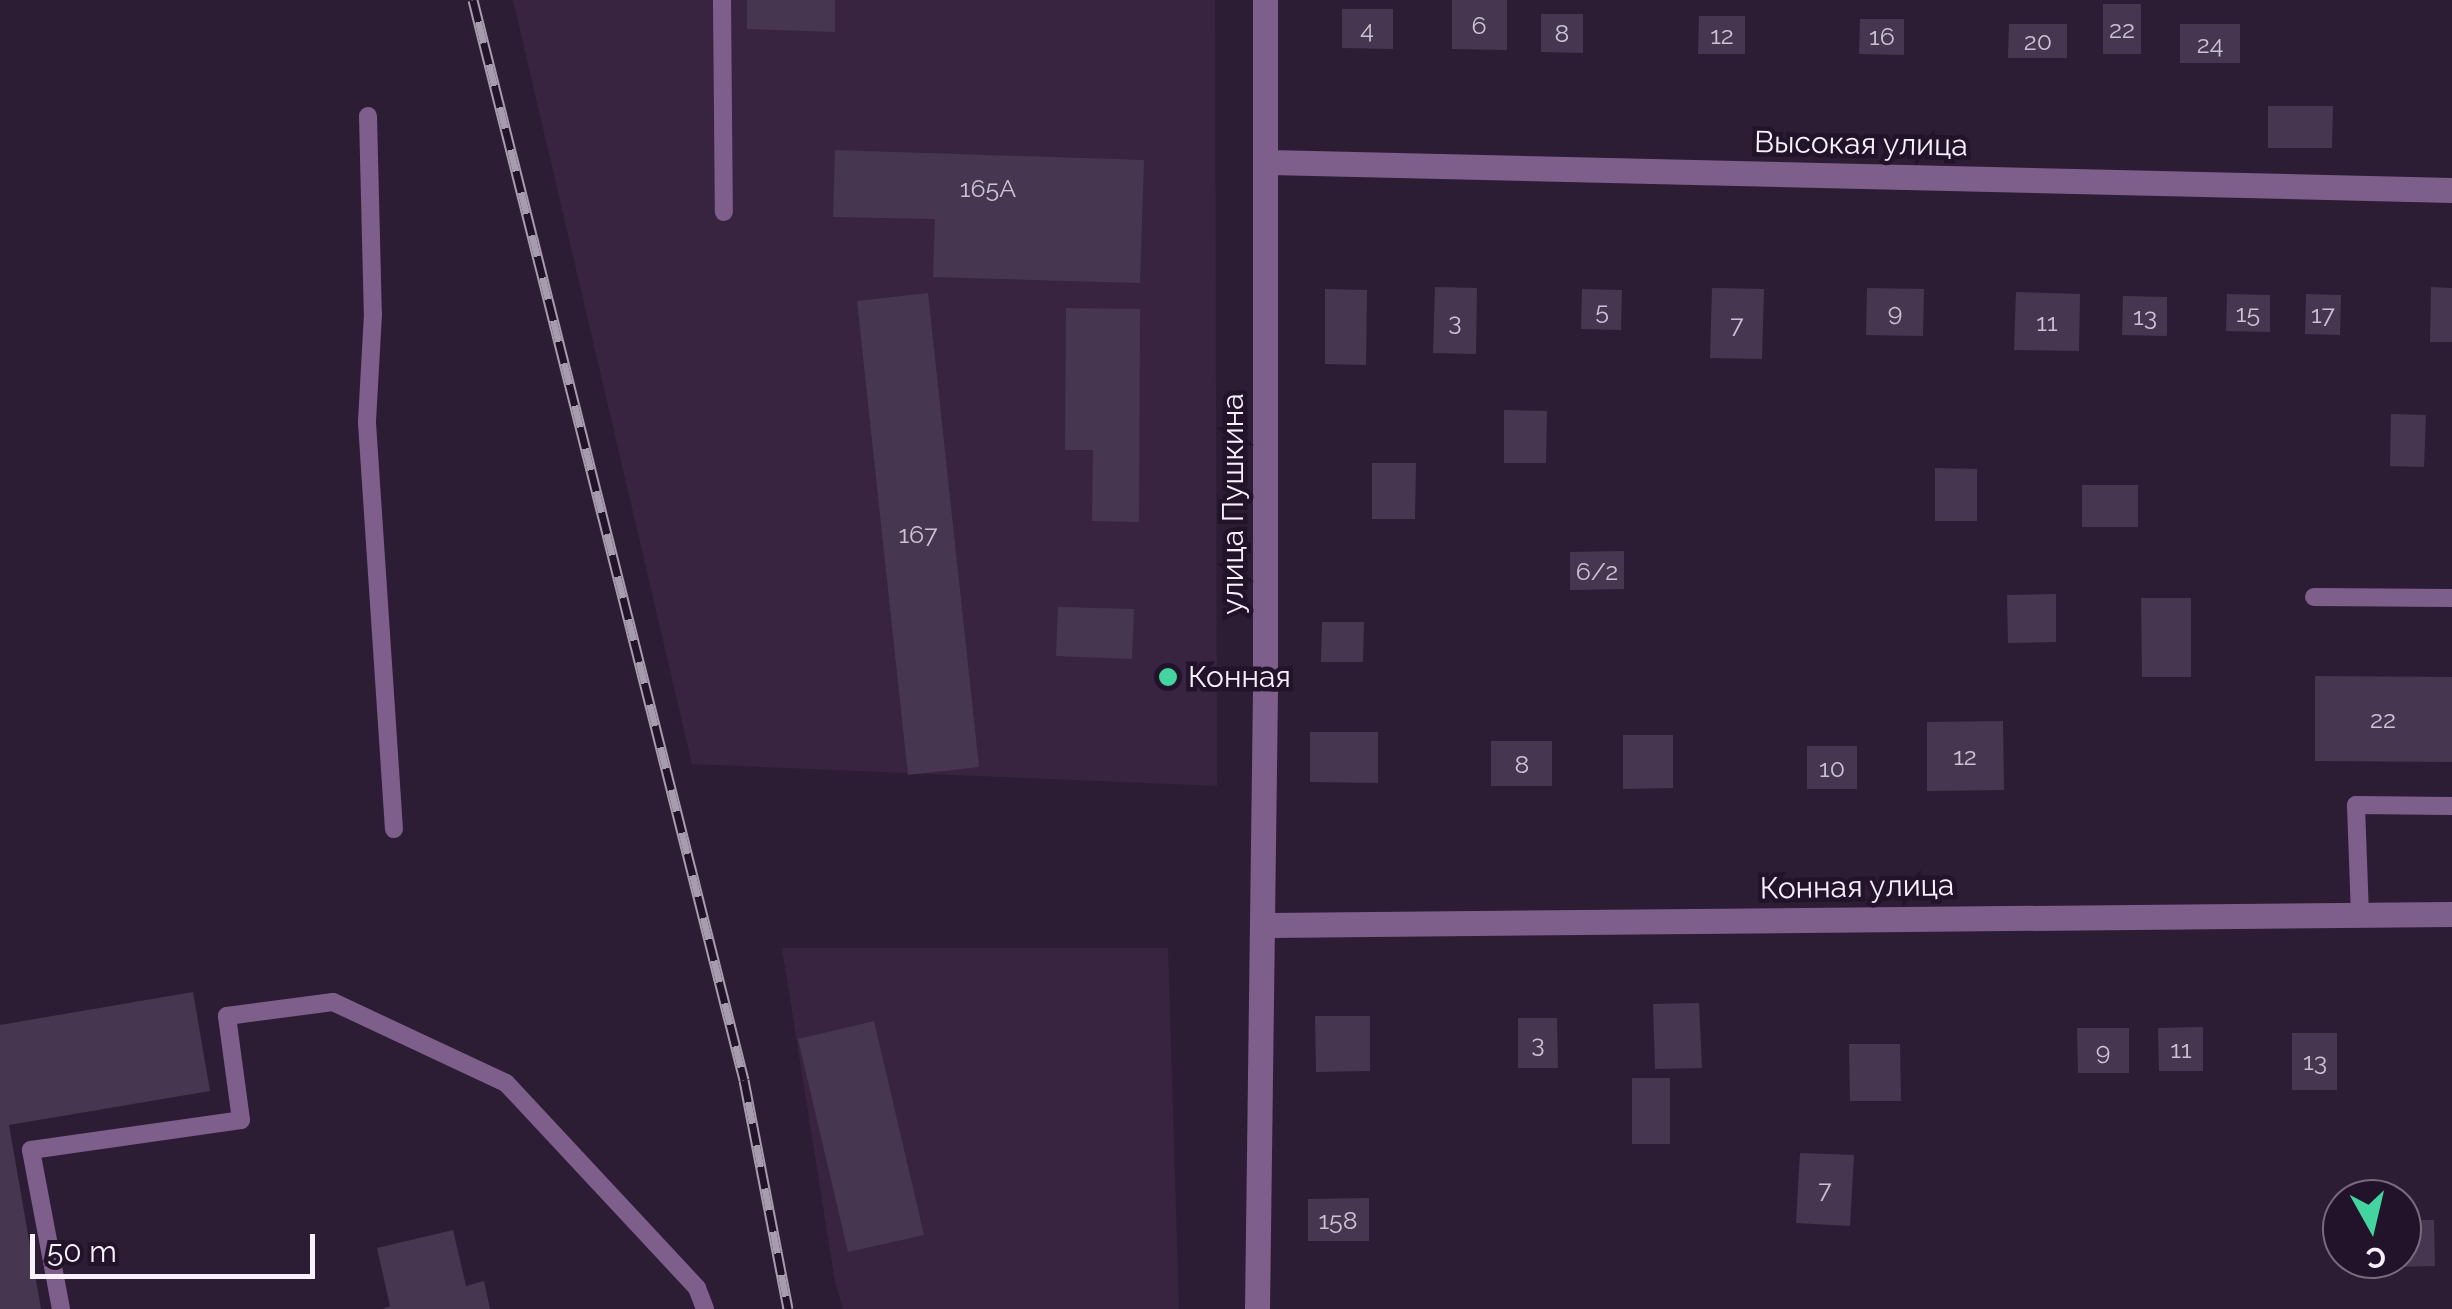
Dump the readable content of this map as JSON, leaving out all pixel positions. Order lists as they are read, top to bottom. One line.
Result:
{"streets":{"street":["Высокая улица","улица Пушкина","Конная улица"]},"crossings":[["Высокая улица","улица Пушкина"],["улица Пушкина","Конная улица"]],"places":["Конная"],"house_numbers":["6","4","22","8","12","16","20","24","165А","5","9","15","17","13","3","11","7","167","6/2","22","12","8","10","3","11","9","13","7","158"],"scale_bar":"50 m","north":"bottom"}
